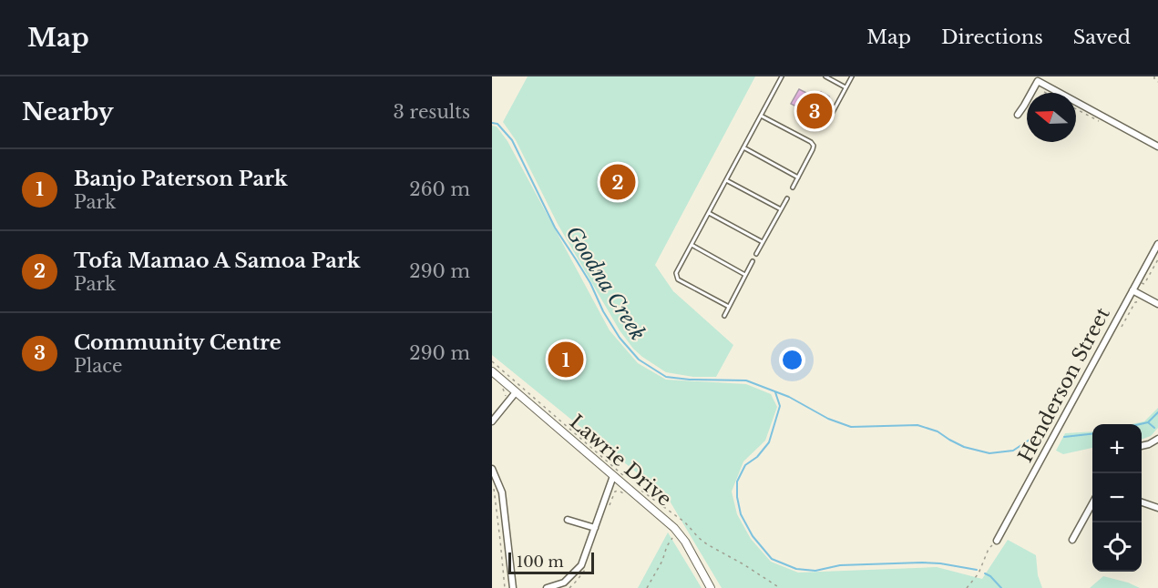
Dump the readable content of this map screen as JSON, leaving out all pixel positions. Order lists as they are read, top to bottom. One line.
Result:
{"streets":{"street":["Henderson Street","Lawrie Drive"]},"water":["Goodna Creek"],"scale_bar":"100 m","north":"left","page":{"header":"Map","nav":["Map","Directions","Saved"],"heading":["Nearby","3 results"],"pins":["3","2","1"],"list":[{"mark":"1","name":"Banjo Paterson Park","note":"Park","value":"260 m"},{"mark":"2","name":"Tofa Mamao A Samoa Park","note":"Park","value":"290 m"},{"mark":"3","name":"Community Centre","note":"Place","value":"290 m"}],"map_buttons":["+","−"],"scale":"100 m"}}
